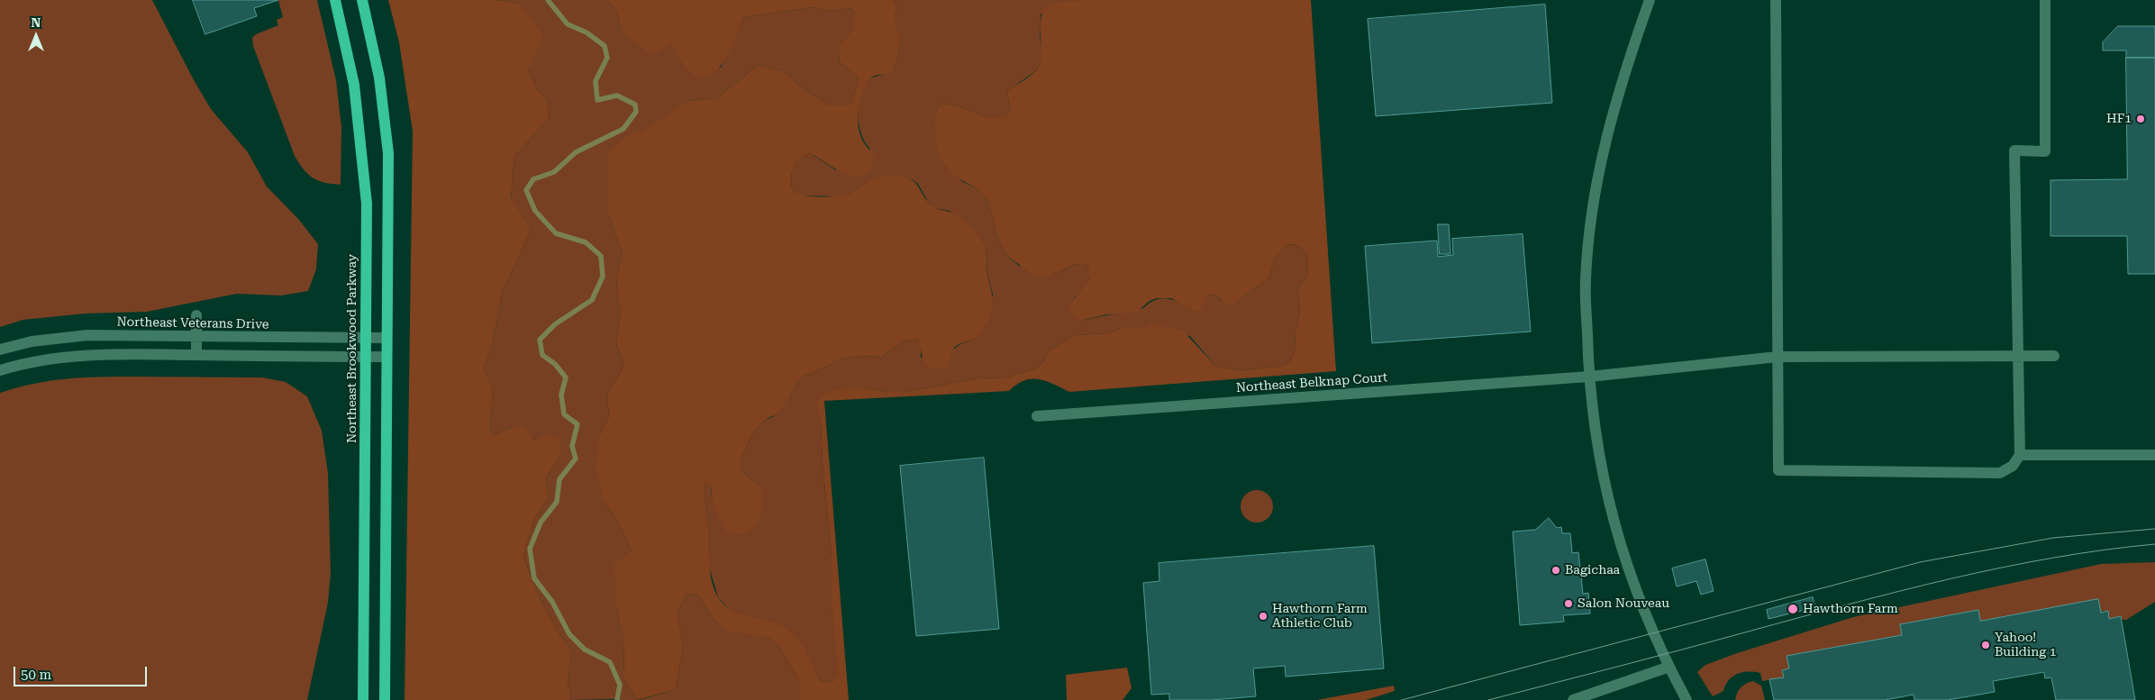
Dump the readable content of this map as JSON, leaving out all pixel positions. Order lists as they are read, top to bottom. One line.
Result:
{"streets":{"main road":["Northeast Brookwood Parkway"],"street":["Northeast Veterans Drive","Northeast Belknap Court"]},"crossings":[["Northeast Veterans Drive","Northeast Brookwood Parkway"]],"places":["HF1","Bagichaa","Salon Nouveau","Hawthorn Farm","Hawthorn Farm Athletic Club","Yahoo! Building 1"],"scale_bar":"50 m","north":"top"}
